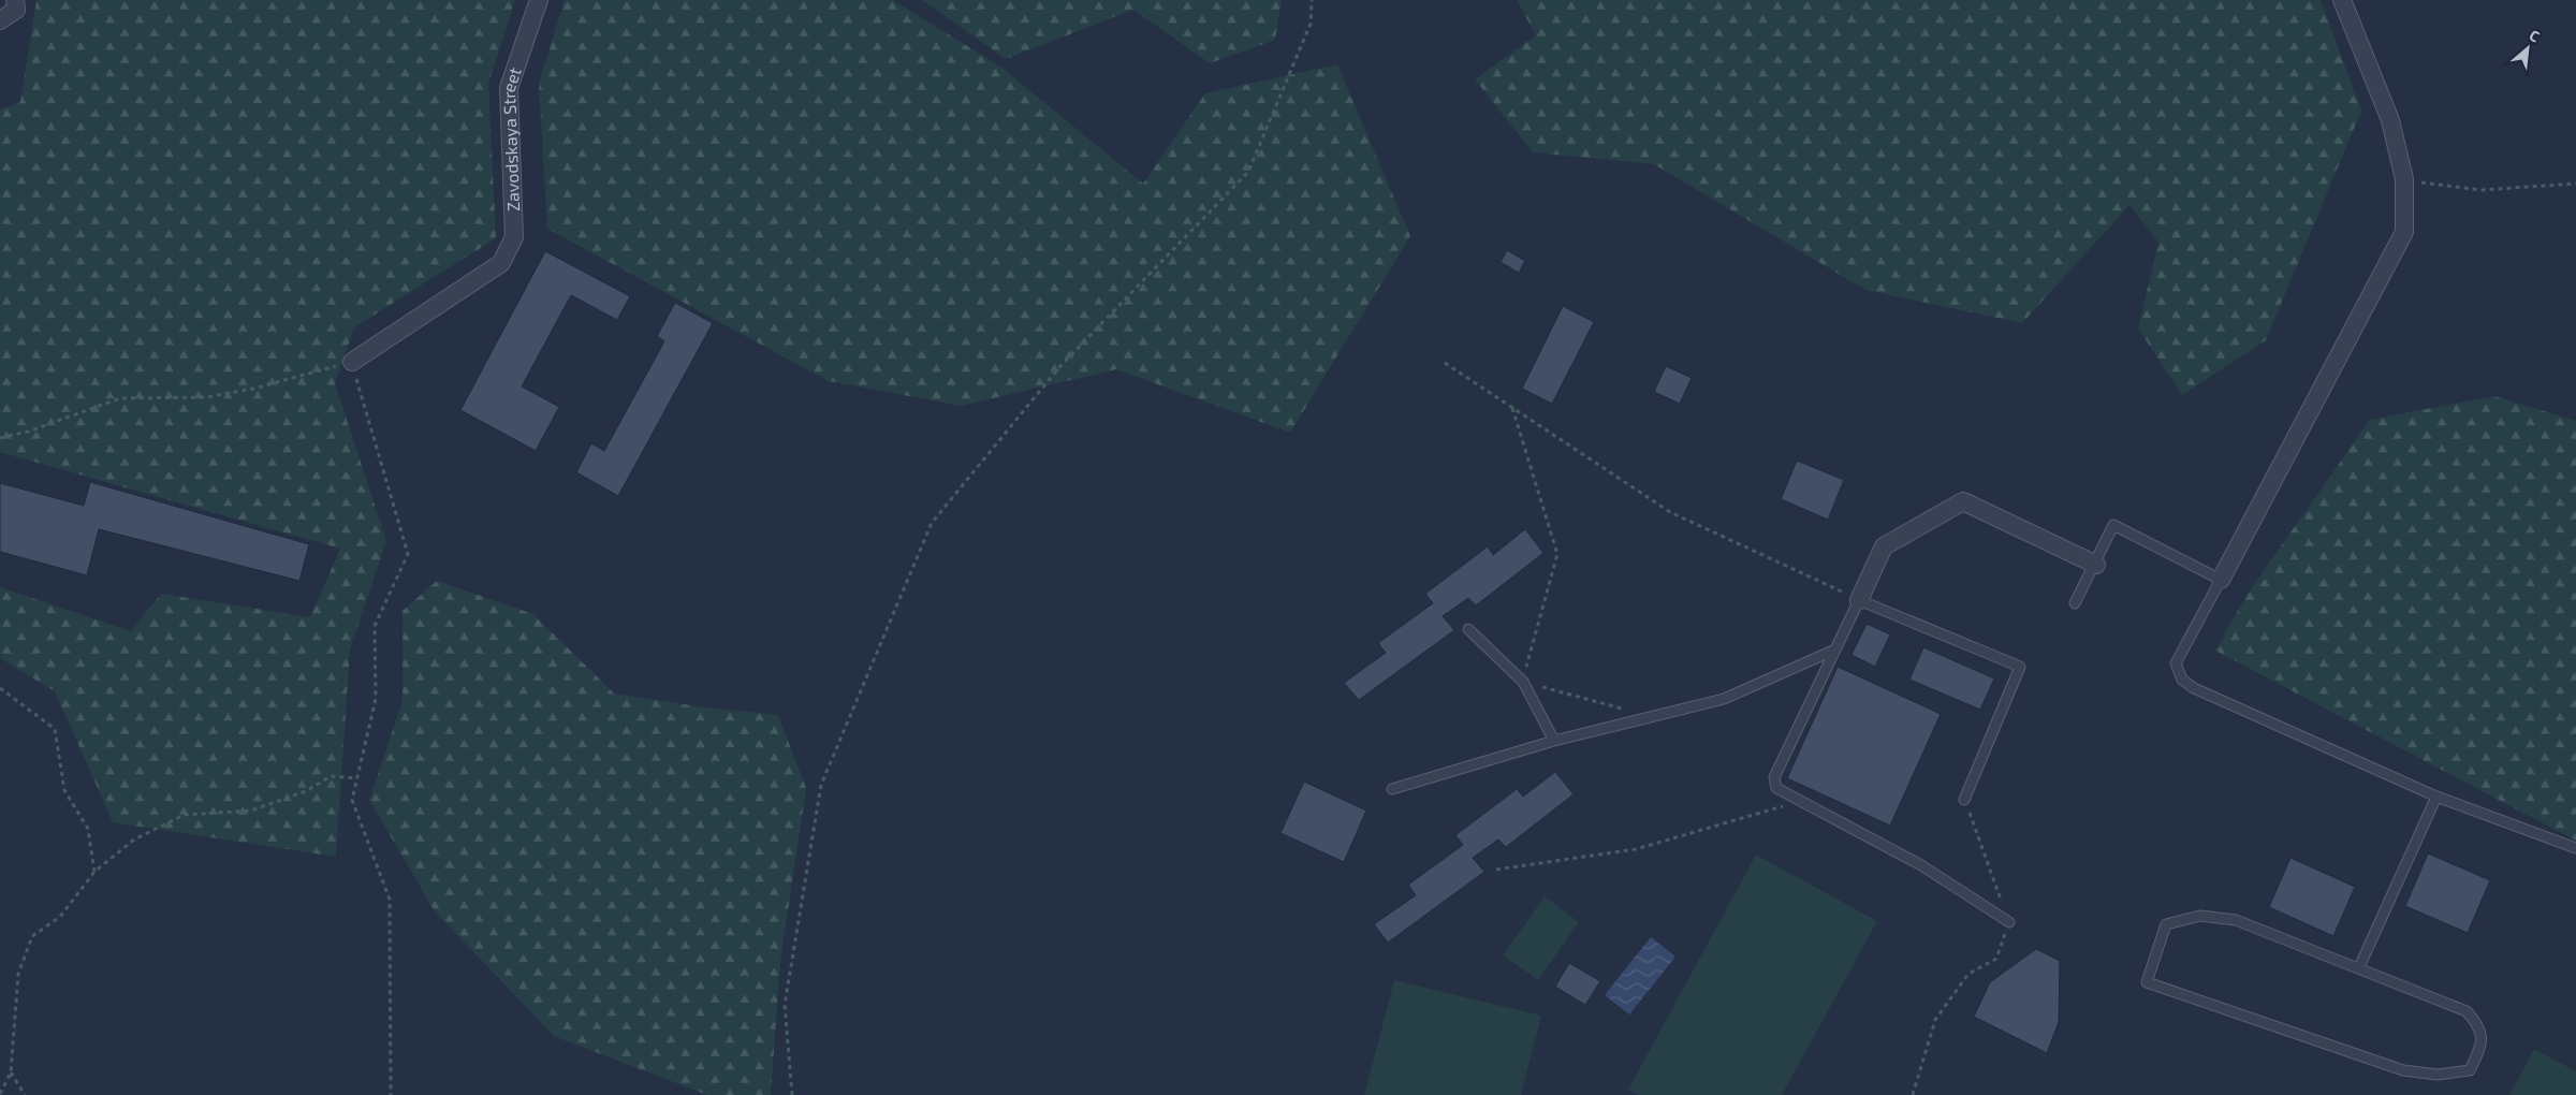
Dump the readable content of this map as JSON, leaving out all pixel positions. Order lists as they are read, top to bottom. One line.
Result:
{"streets":{"street":["Zavodskaya Street"]},"north":"top right"}
